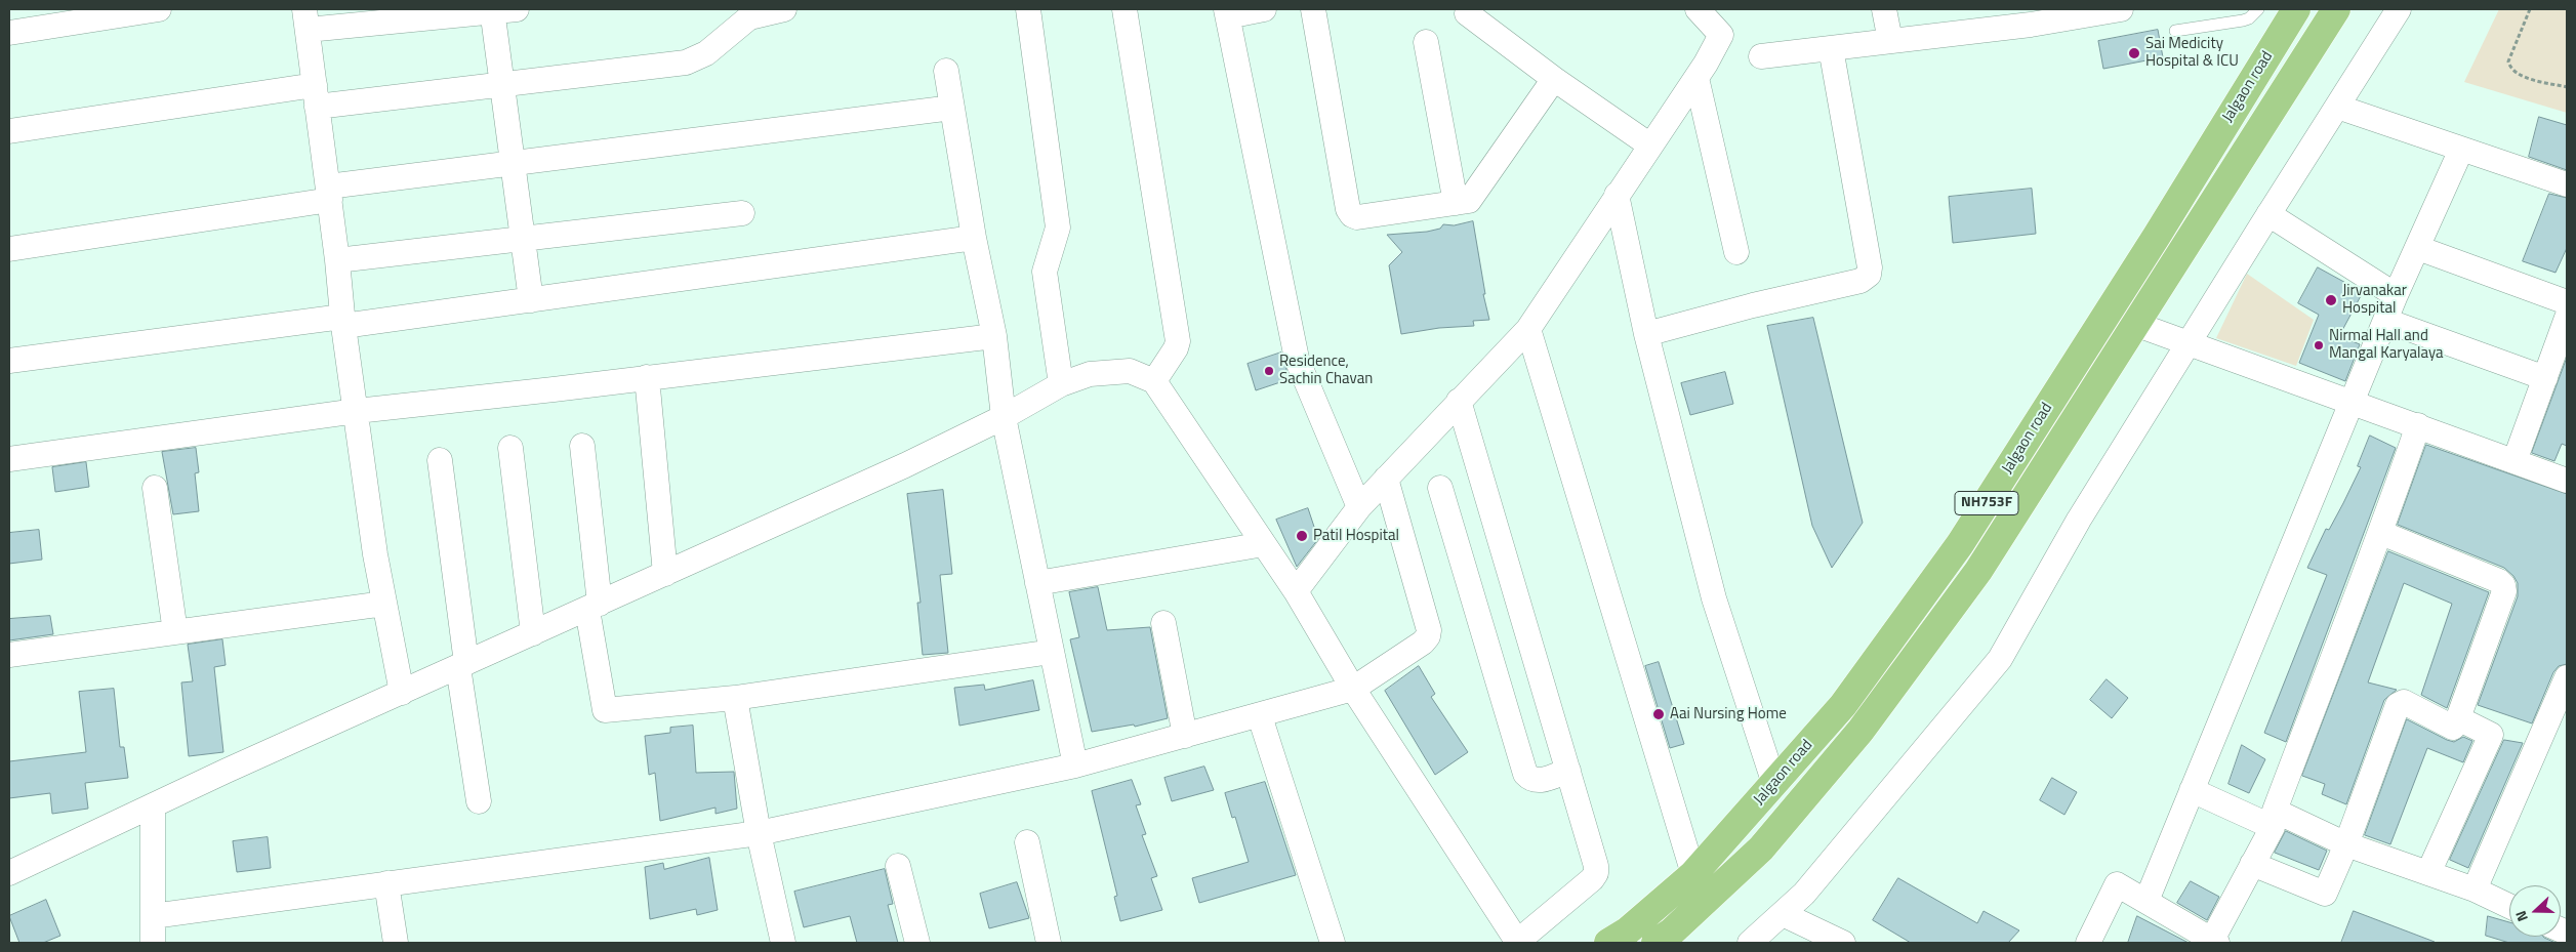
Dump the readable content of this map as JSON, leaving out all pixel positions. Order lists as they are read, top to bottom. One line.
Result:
{"streets":{"highway":["Jalgaon road","NH753F"]},"places":["Sai Medicity Hospital & ICU","Jirvanakar Hospital","Nirmal Hall and Mangal Karyalaya","Residence, Sachin Chavan","Patil Hospital","Aai Nursing Home"],"north":"left"}
